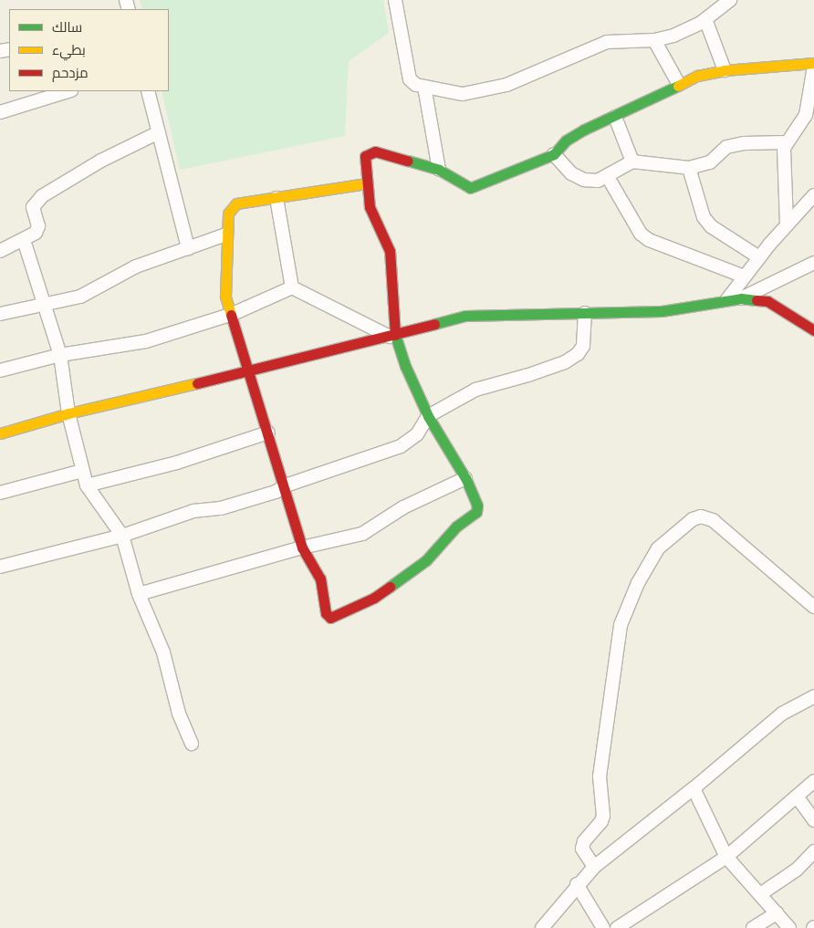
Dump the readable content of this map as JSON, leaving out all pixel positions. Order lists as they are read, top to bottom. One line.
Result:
{"legend":["سالك","بطيء","مزدحم"]}
